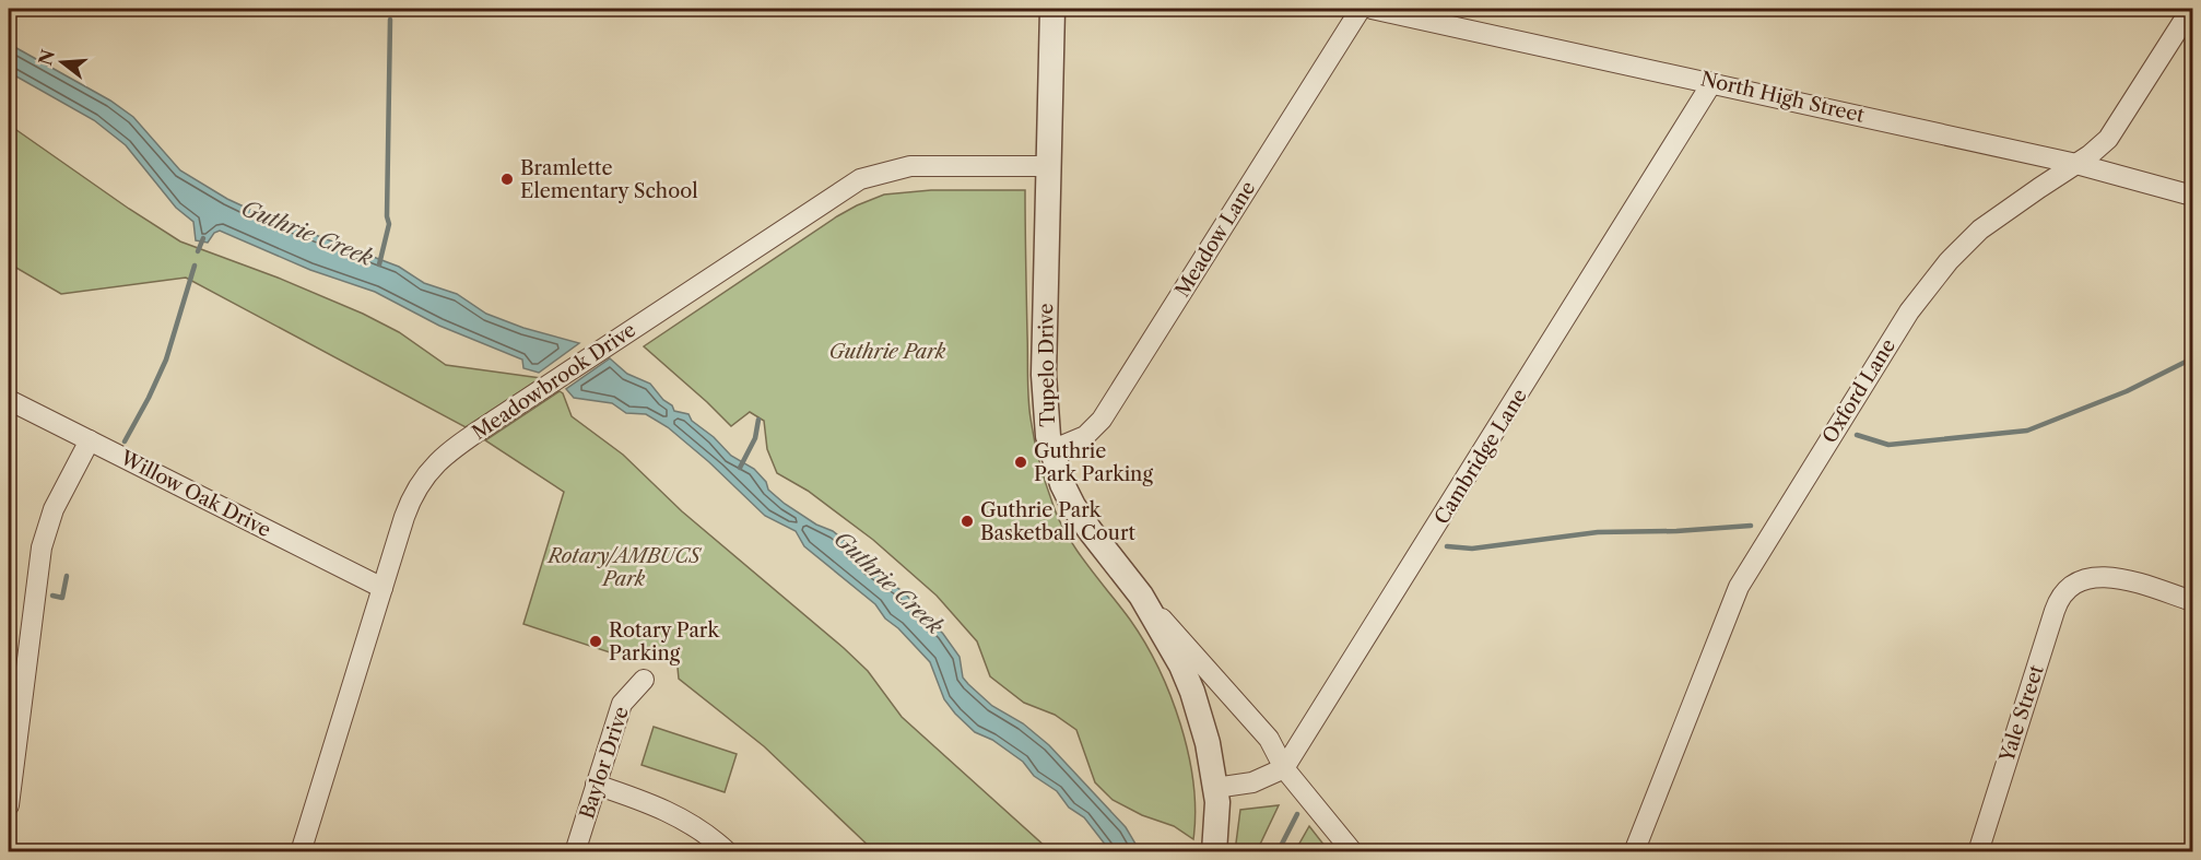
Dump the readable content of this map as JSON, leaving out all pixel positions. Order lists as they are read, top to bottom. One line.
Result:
{"streets":{"street":["North High Street","Meadow Lane","Tupelo Drive","Meadowbrook Drive","Oxford Lane","Cambridge Lane","Willow Oak Drive","Yale Street","Baylor Drive"]},"crossings":[["North High Street","Oxford Lane"],["North High Street","Cambridge Lane"],["Meadow Lane","Tupelo Drive"],["Tupelo Drive","Meadowbrook Drive"],["Tupelo Drive","Cambridge Lane"],["Meadowbrook Drive","Willow Oak Drive"]],"water":["Guthrie Creek"],"parks":["Guthrie Park","Rotary/AMBUCS Park"],"places":["Bramlette Elementary School","Guthrie Park Parking","Guthrie Park Basketball Court","Rotary Park Parking"],"north":"left"}
